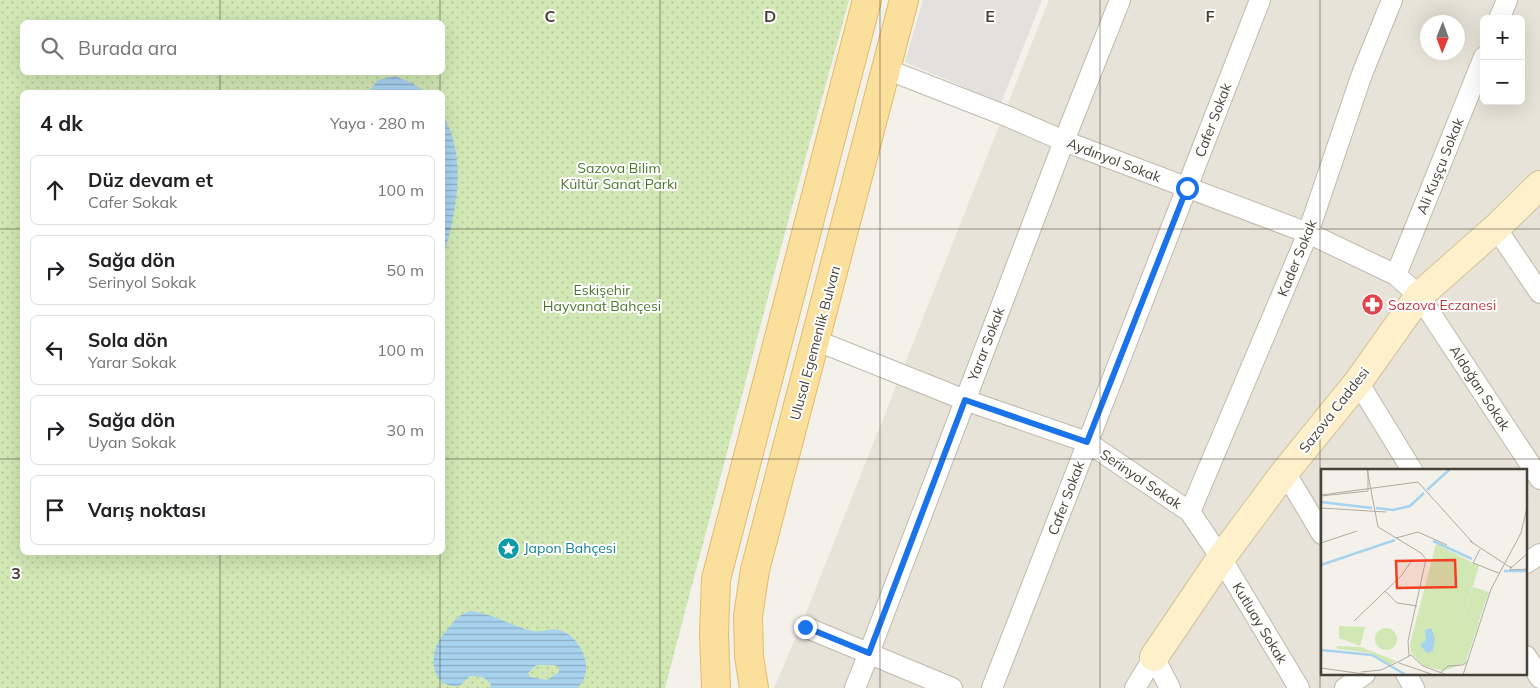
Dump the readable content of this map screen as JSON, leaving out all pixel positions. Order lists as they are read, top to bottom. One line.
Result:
{"streets":{"main road":["Ulusal Egemenlik Bulvarı"],"street":["Cafer Sokak","Aydınyol Sokak","Ali Kuşçu Sokak","Kader Sokak","Yarar Sokak","Aldoğan Sokak","Sazova Caddesi","Serinyol Sokak","Kutluay Sokak"]},"crossings":[["Cafer Sokak","Aydınyol Sokak"],["Cafer Sokak","Serinyol Sokak"],["Aydınyol Sokak","Ali Kuşçu Sokak"],["Aydınyol Sokak","Kader Sokak"],["Aydınyol Sokak","Ulusal Egemenlik Bulvarı"],["Aydınyol Sokak","Yarar Sokak"],["Aydınyol Sokak","Aldoğan Sokak"],["Aydınyol Sokak","Sazova Caddesi"],["Kader Sokak","Serinyol Sokak"],["Ulusal Egemenlik Bulvarı","Serinyol Sokak"],["Yarar Sokak","Serinyol Sokak"],["Aldoğan Sokak","Sazova Caddesi"],["Sazova Caddesi","Serinyol Sokak"],["Sazova Caddesi","Kutluay Sokak"],["Serinyol Sokak","Kutluay Sokak"]],"parks":["Sazova Bilim Kültür Sanat Parkı","Eskişehir Hayvanat Bahçesi"],"places":{"pharmacy":["Sazova Eczanesi"],"place":["Japon Bahçesi"]},"north":"bottom","page":{"map_buttons":["+","−"],"search":"Burada ara","heading":["4 dk","Yaya · 280 m"],"list":[["Düz devam et","Cafer Sokak","100 m"],["Sağa dön","Serinyol Sokak","50 m"],["Sola dön","Yarar Sokak","100 m"],["Sağa dön","Uyan Sokak","30 m"],"Varış noktası"]},"grid":{"columns":["C","D","E","F"],"rows":["3"]}}
